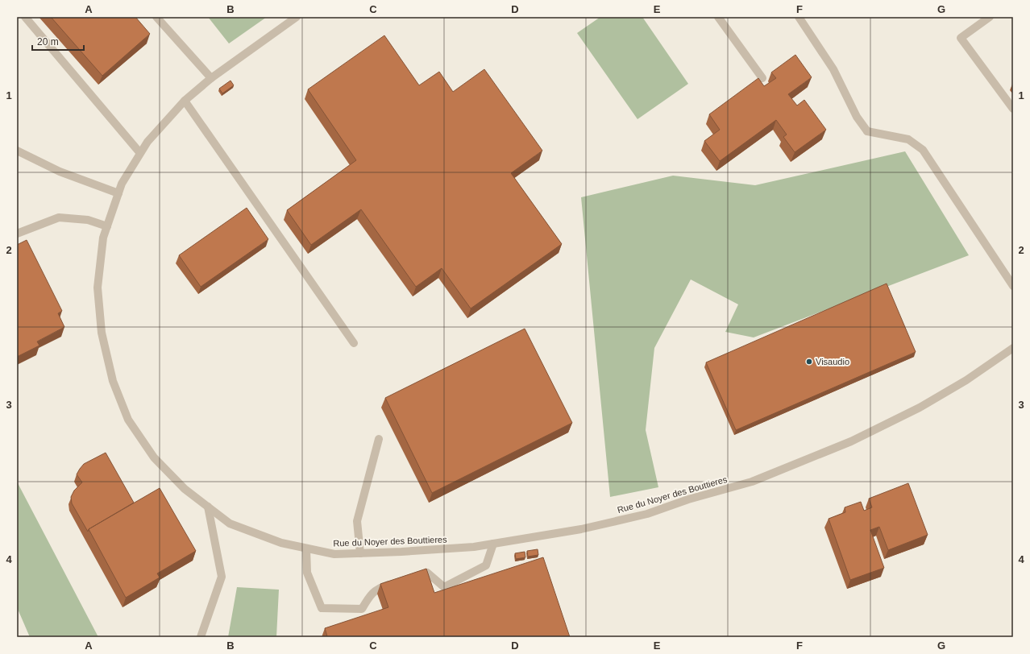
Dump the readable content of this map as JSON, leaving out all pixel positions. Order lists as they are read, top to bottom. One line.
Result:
{"streets":{"street":["Rue du Noyer des Bouttieres"]},"places":["Visaudio"],"scale_bar":"20 m","grid":{"columns":["A","B","C","D","E","F","G"],"rows":["1","2","3","4"]}}
